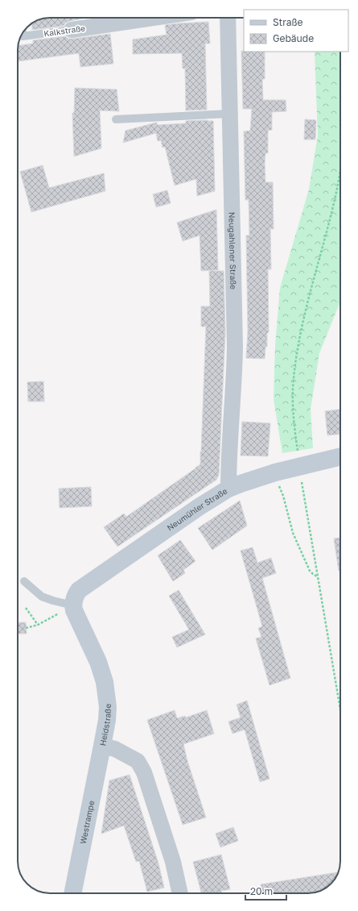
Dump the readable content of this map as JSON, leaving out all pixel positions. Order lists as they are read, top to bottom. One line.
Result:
{"streets":{"main road":["Neumühler Straße","Heidstraße","Westrampe"],"street":["Kalkstraße","Neugahlener Straße"]},"crossings":[["Neugahlener Straße","Neumühler Straße"],["Neumühler Straße","Heidstraße"],["Heidstraße","Westrampe"]],"legend":["Straße","Gebäude"],"scale_bar":"20 m"}
